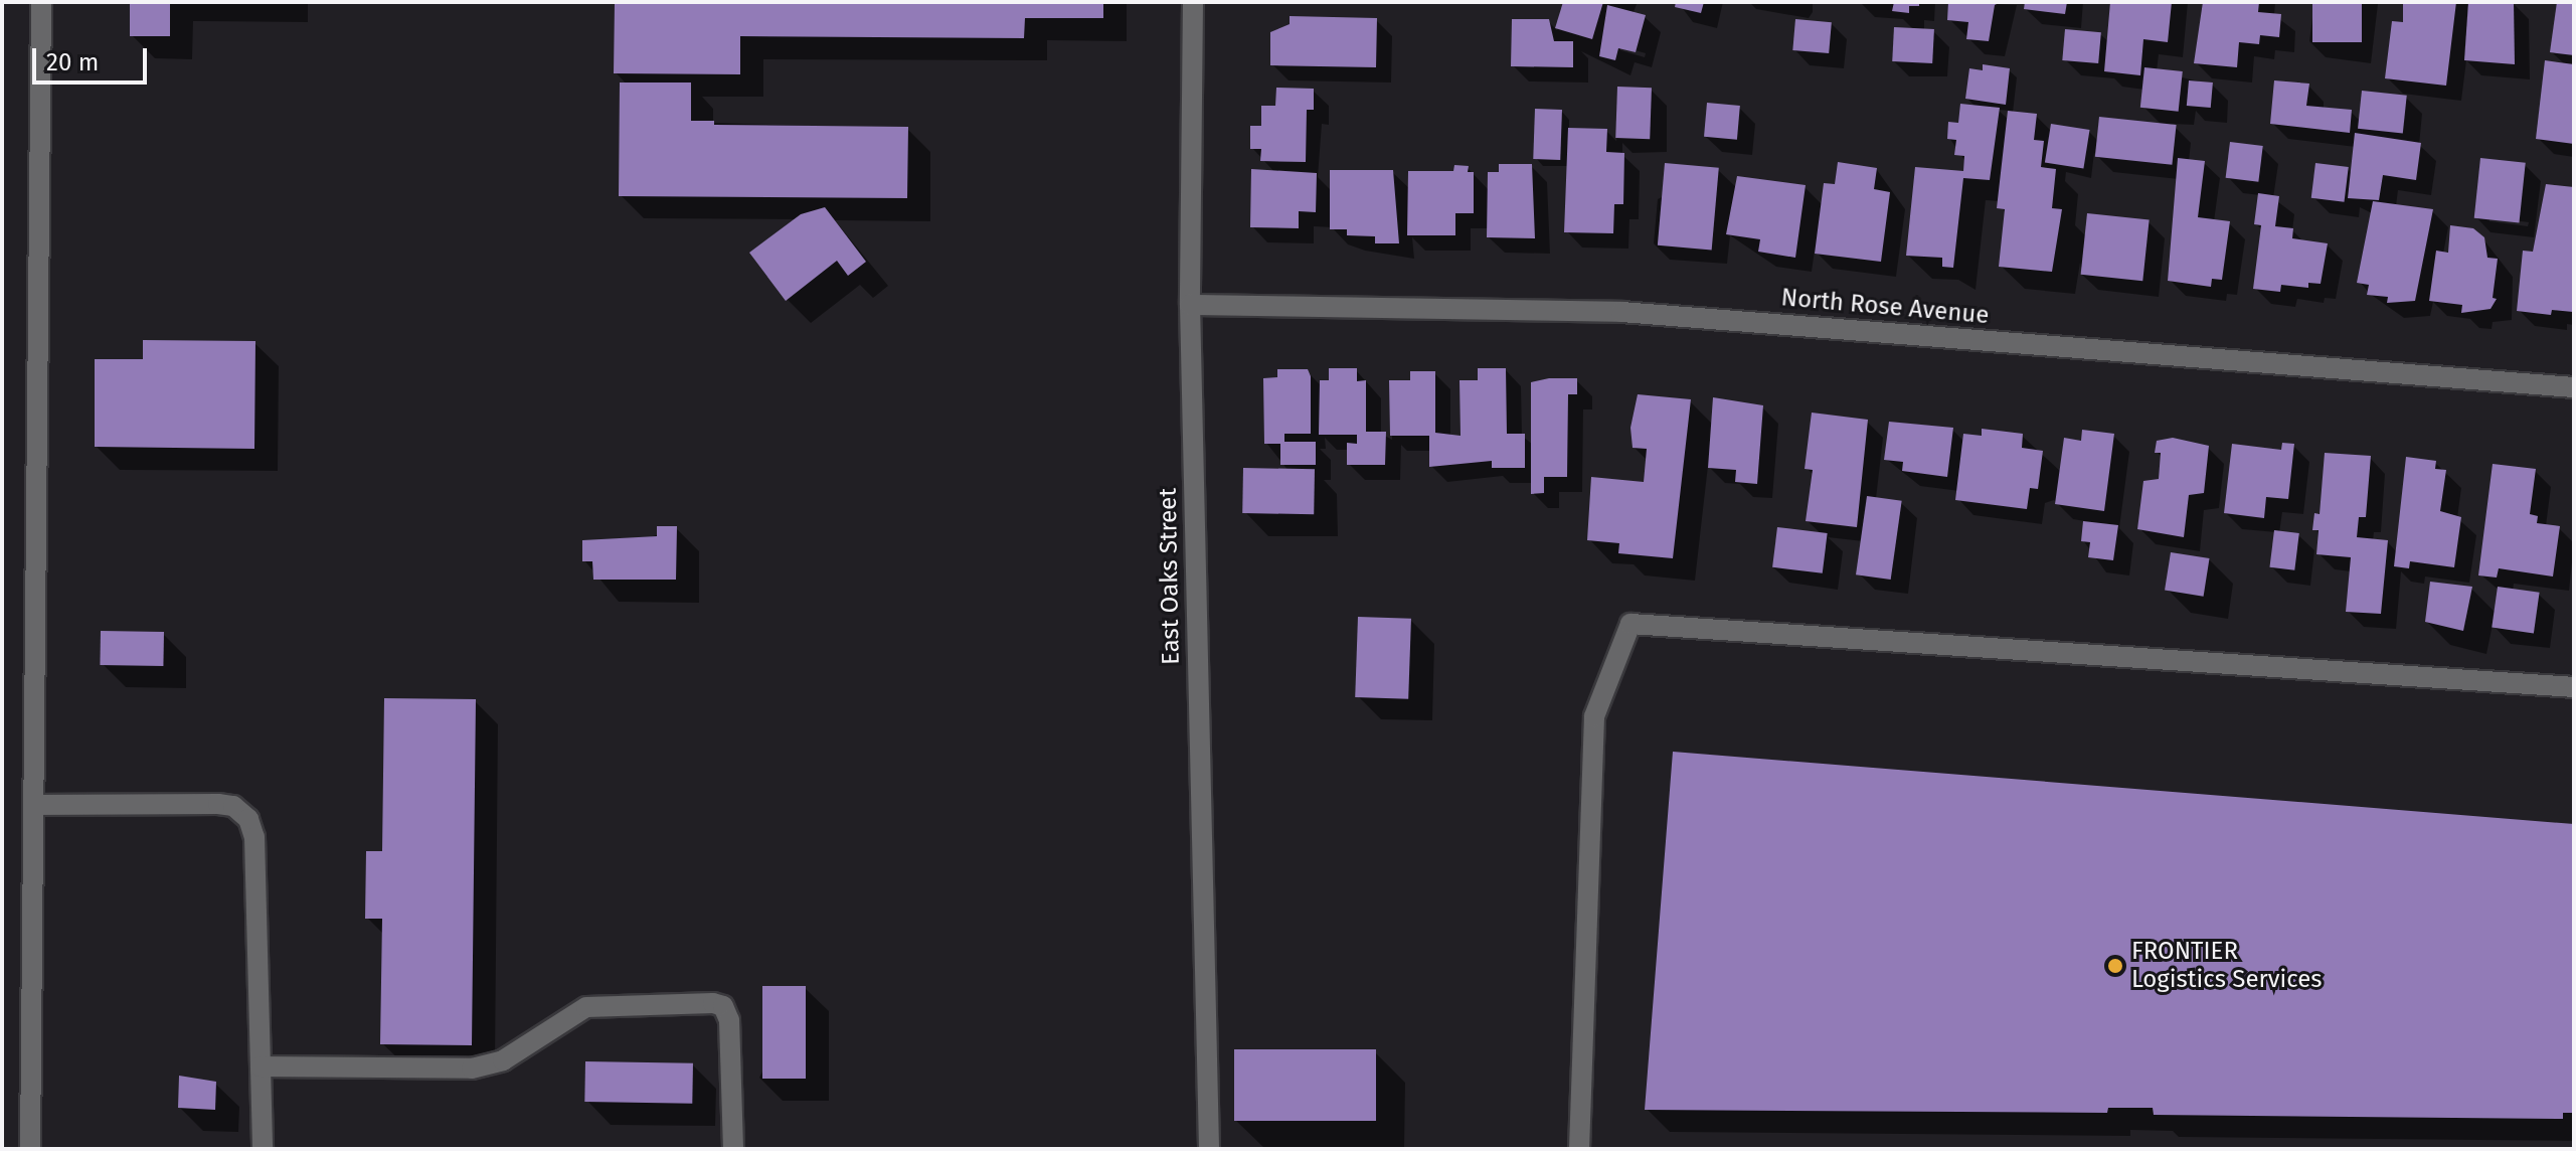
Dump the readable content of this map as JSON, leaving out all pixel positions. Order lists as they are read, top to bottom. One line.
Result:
{"streets":{"street":["North Rose Avenue","East Oaks Street"]},"crossings":[["North Rose Avenue","East Oaks Street"]],"places":["FRONTIER Logistics Services"],"scale_bar":"20 m"}
